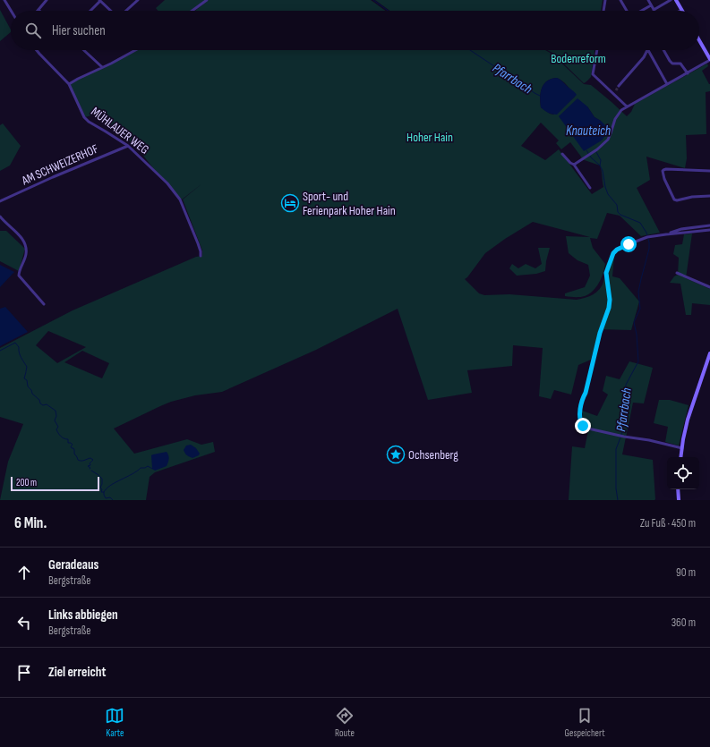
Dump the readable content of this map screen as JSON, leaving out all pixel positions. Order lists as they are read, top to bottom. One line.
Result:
{"streets":{"street":["MÜHLAUER WEG","AM SCHWEIZERHOF"]},"crossings":[["MÜHLAUER WEG","AM SCHWEIZERHOF"]],"water":["Pfarrbach","Knauteich"],"parks":["Bodenreform","Hoher Hain"],"places":{"hotel":["Sport- und Ferienpark Hoher Hain"],"place":["Ochsenberg"]},"scale_bar":"200 m","page":{"search":"Hier suchen","scale":"200 m","heading":["6 Min.","Zu Fuß · 450 m"],"list":[["Geradeaus","Bergstraße","90 m"],["Links abbiegen","Bergstraße","360 m"],"Ziel erreicht"],"nav":["Karte","Route","Gespeichert"]}}
